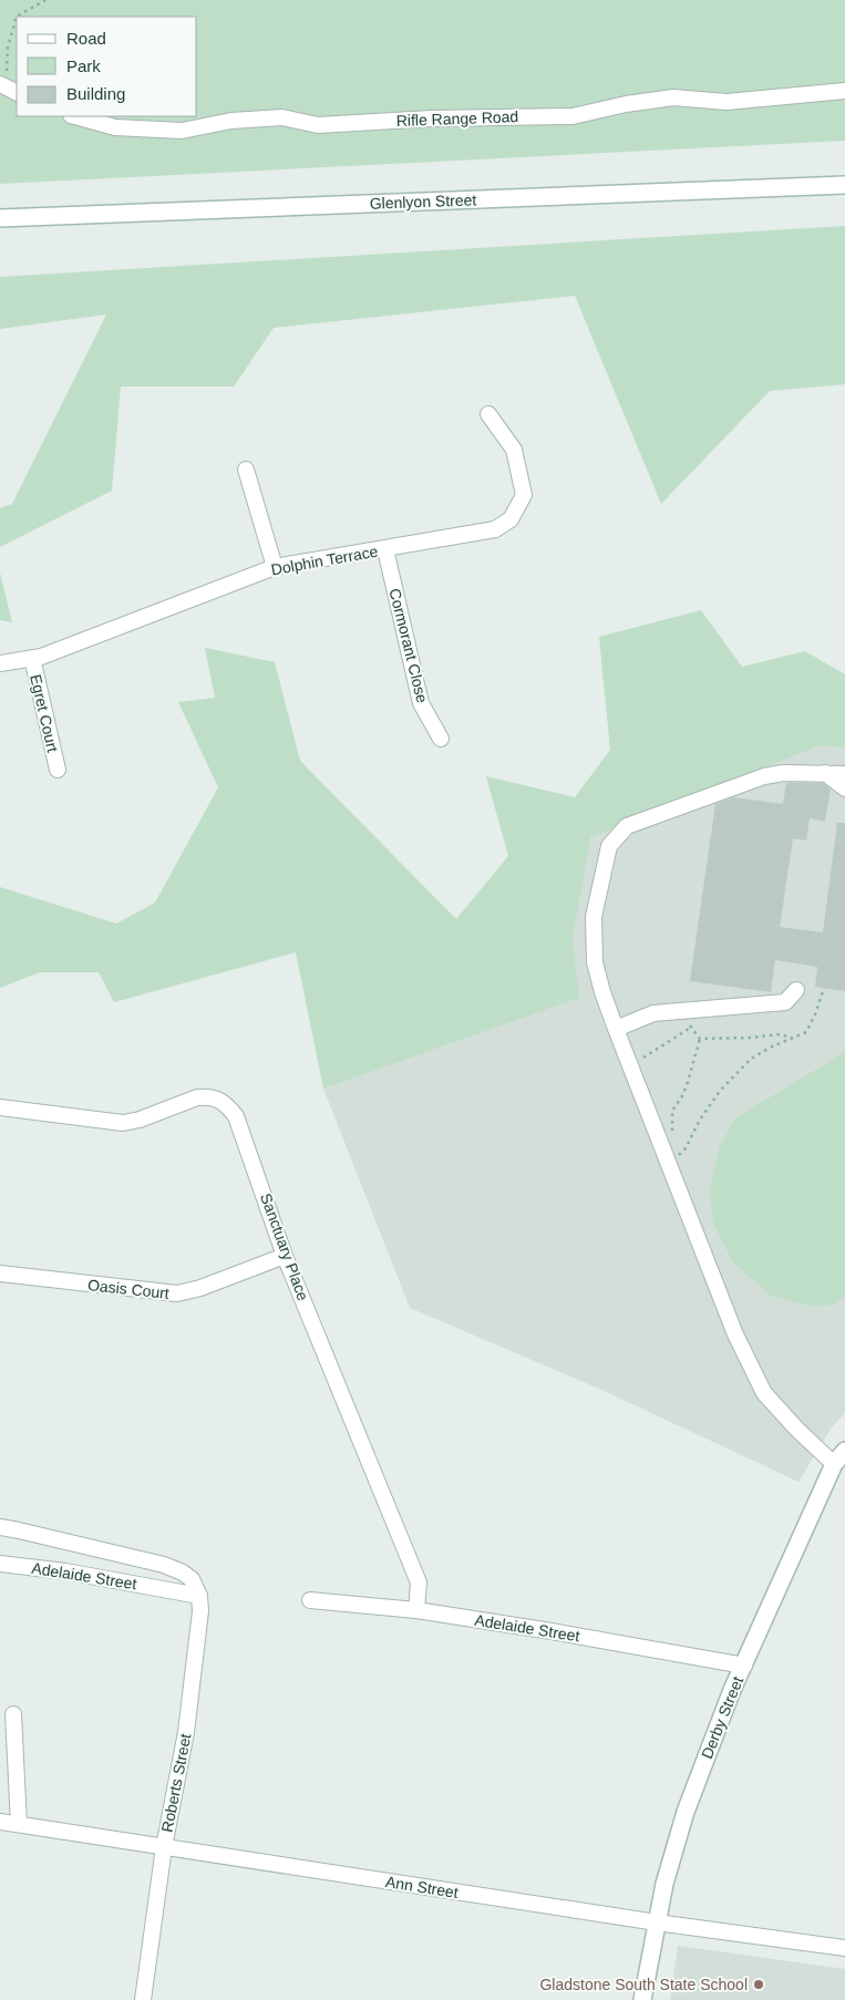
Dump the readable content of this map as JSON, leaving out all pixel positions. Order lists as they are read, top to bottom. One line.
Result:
{"streets":{"main road":["Glenlyon Street","Derby Street"],"street":["Rifle Range Road","Dolphin Terrace","Cormorant Close","Egret Court","Sanctuary Place","Oasis Court","Adelaide Street","Roberts Street","Ann Street"]},"crossings":[["Dolphin Terrace","Cormorant Close"],["Dolphin Terrace","Egret Court"],["Sanctuary Place","Oasis Court"],["Sanctuary Place","Adelaide Street"],["Adelaide Street","Derby Street"],["Adelaide Street","Roberts Street"],["Derby Street","Ann Street"],["Roberts Street","Ann Street"]],"places":["Gladstone South State School"],"legend":["Road","Park","Building"]}
